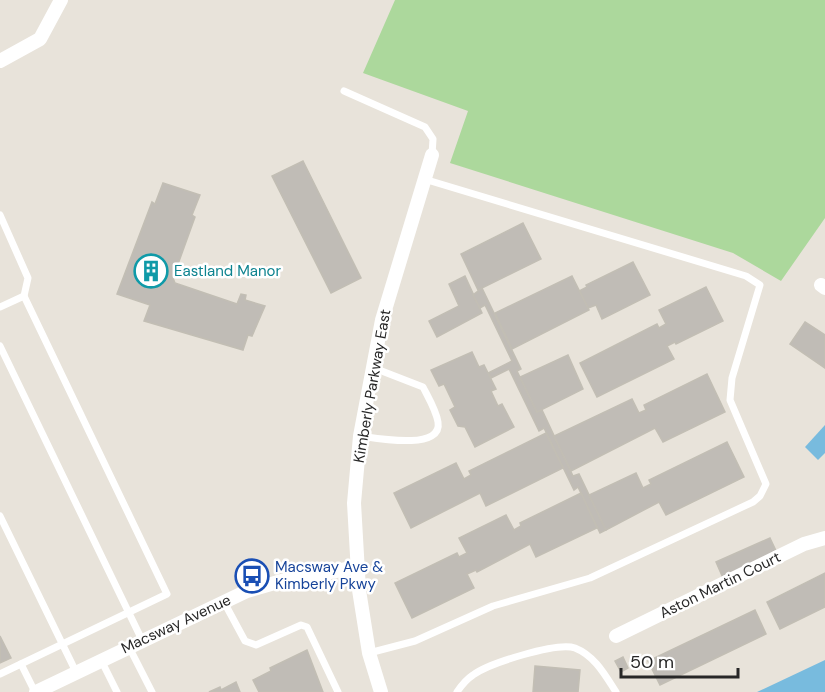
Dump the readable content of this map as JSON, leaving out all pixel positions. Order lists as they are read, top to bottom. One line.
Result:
{"streets":{"street":["Kimberly Parkway East","Aston Martin Court","Macsway Avenue"]},"crossings":[["Kimberly Parkway East","Macsway Avenue"]],"places":{"building":["Eastland Manor"],"bus stop":["Macsway Ave & Kimberly Pkwy"]},"scale_bar":"50 m"}
